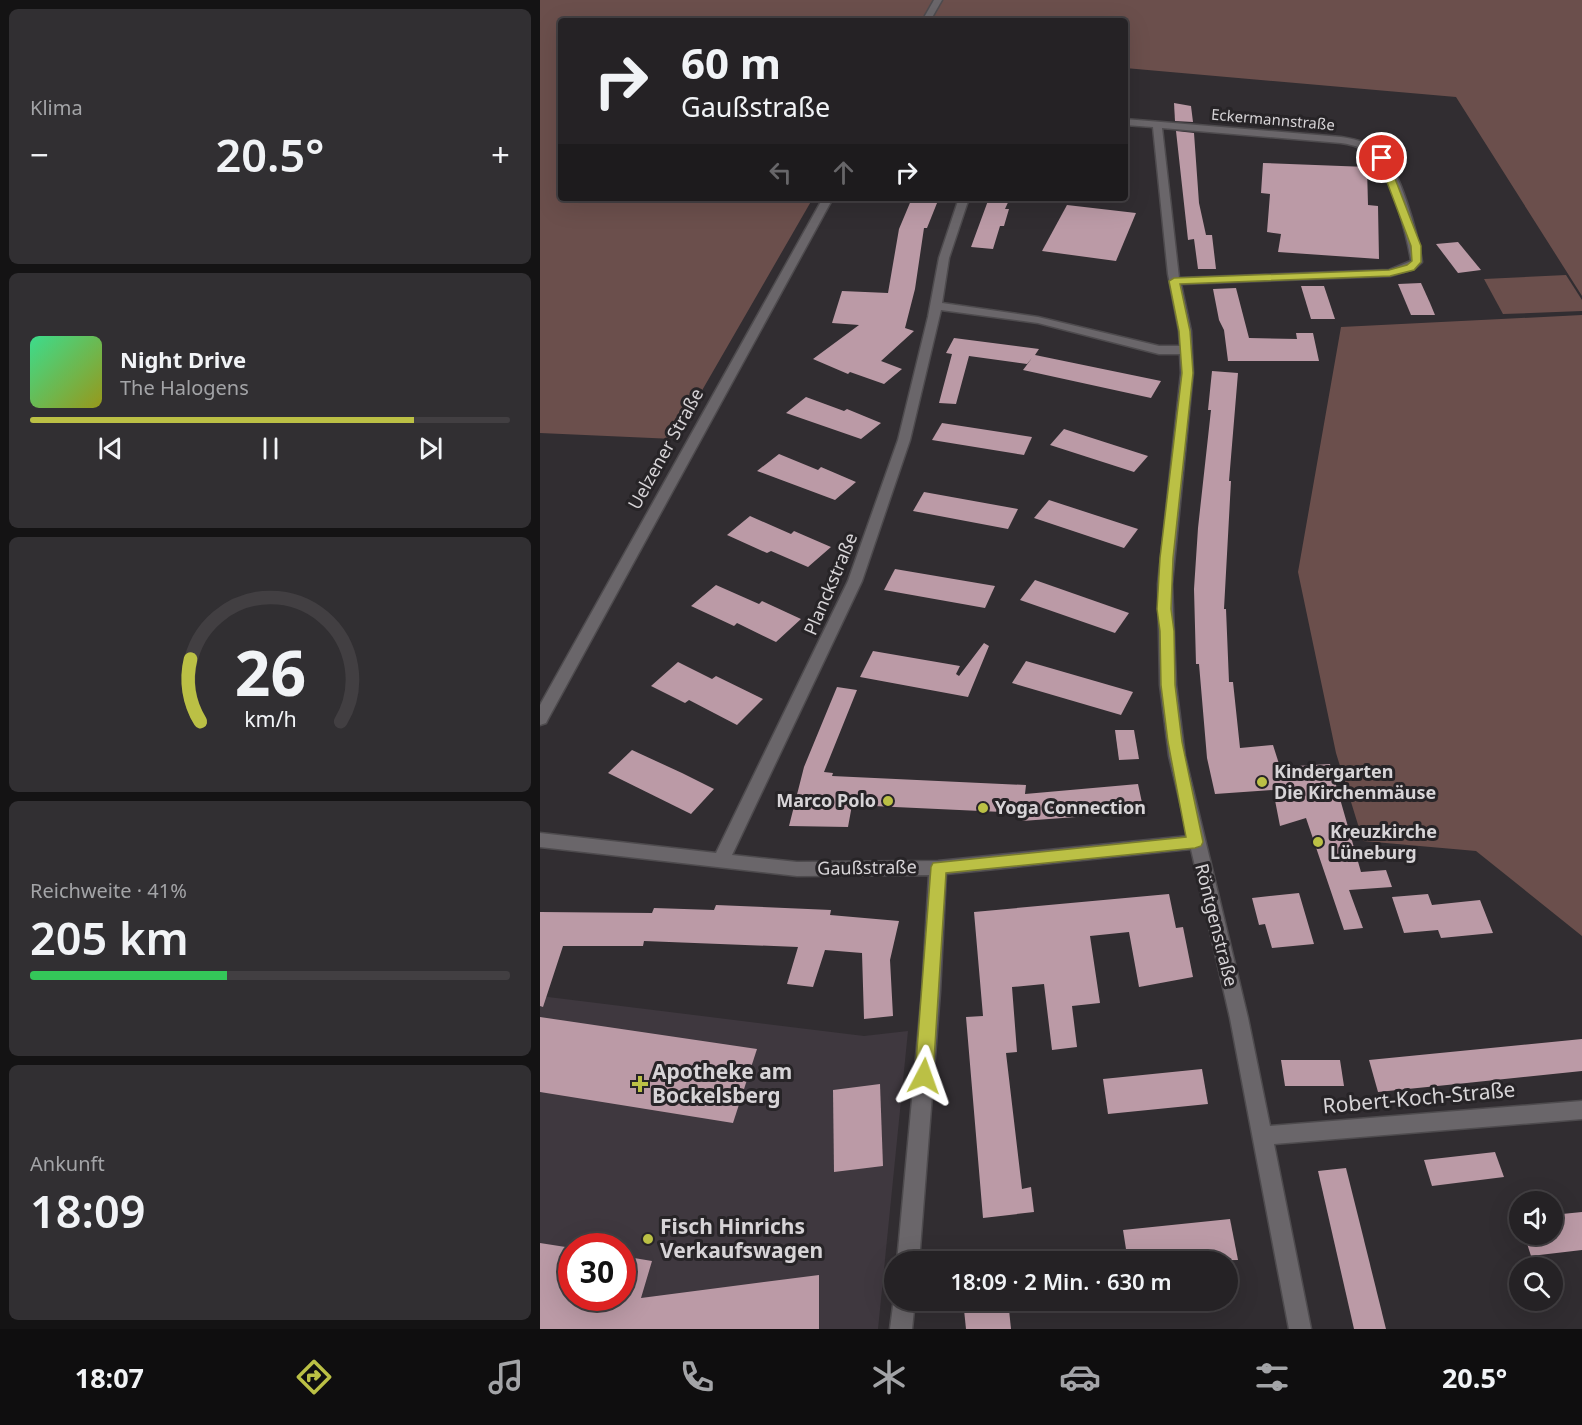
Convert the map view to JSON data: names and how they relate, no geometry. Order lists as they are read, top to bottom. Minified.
{"streets":{"street":["Eckermannstraße","Uelzener Straße","Planckstraße","Gaußstraße","Röntgenstraße","Robert-Koch-Straße"]},"crossings":[["Eckermannstraße","Röntgenstraße"],["Planckstraße","Gaußstraße"],["Gaußstraße","Röntgenstraße"],["Röntgenstraße","Robert-Koch-Straße"]],"places":{"other":["Kindergarten Die Kirchenmäuse","Marco Polo","Yoga Connection","Kreuzkirche Lüneburg","Fisch Hinrichs Verkaufswagen"],"health":["Apotheke am Bockelsberg"]},"page":{"tile":["Klima",["Reichweite · 41%","205 km"],["Ankunft","18:09"]],"turn":["60 m","Gaußstraße"],"heat":["−","20.5°","+"],"song":["Night Drive","The Halogens"],"limit":"30","trip":"18:09 · 2 Min. · 630 m","tabs":["18:07","20.5°"],"gauge":["26","km/h"]}}
